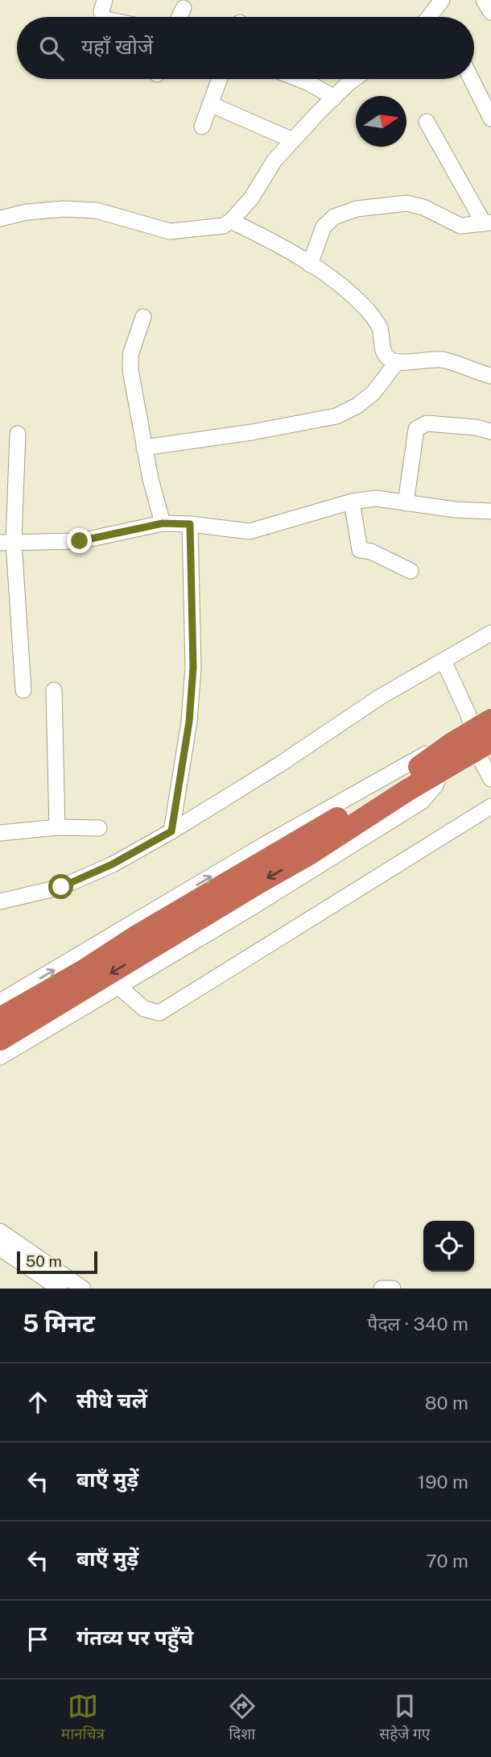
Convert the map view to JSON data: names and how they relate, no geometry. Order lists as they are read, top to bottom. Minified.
{"scale_bar":"50 m","north":"right","page":{"search":"यहाँ खोजें","scale":"50 m","heading":["5 मिनट","पैदल · 340 m"],"list":[["सीधे चलें","80 m"],["बाएँ मुड़ें","190 m"],["बाएँ मुड़ें","70 m"],"गंतव्य पर पहुँचे"],"nav":["मानचित्र","दिशा","सहेजे गए"]}}
